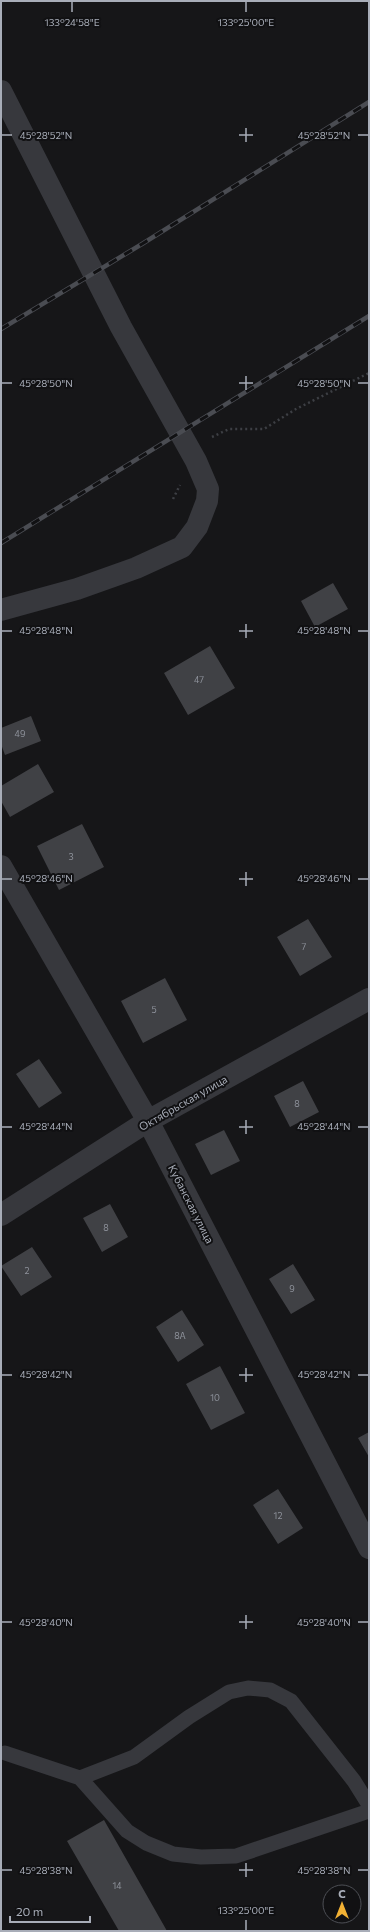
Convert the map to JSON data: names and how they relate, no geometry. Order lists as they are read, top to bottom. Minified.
{"streets":{"street":["Октябрьская улица","Кубанская улица"]},"crossings":[["Октябрьская улица","Кубанская улица"]],"house_numbers":["47","49","3","7","5","8","8","2","9","8А","10","12","14"],"scale_bar":"20 m","north":"top","coordinates":["133°24'58\"E","133°25'00\"E","45°28'52\"N","45°28'50\"N","45°28'48\"N","45°28'46\"N","45°28'44\"N","45°28'42\"N","45°28'40\"N","45°28'38\"N"]}
